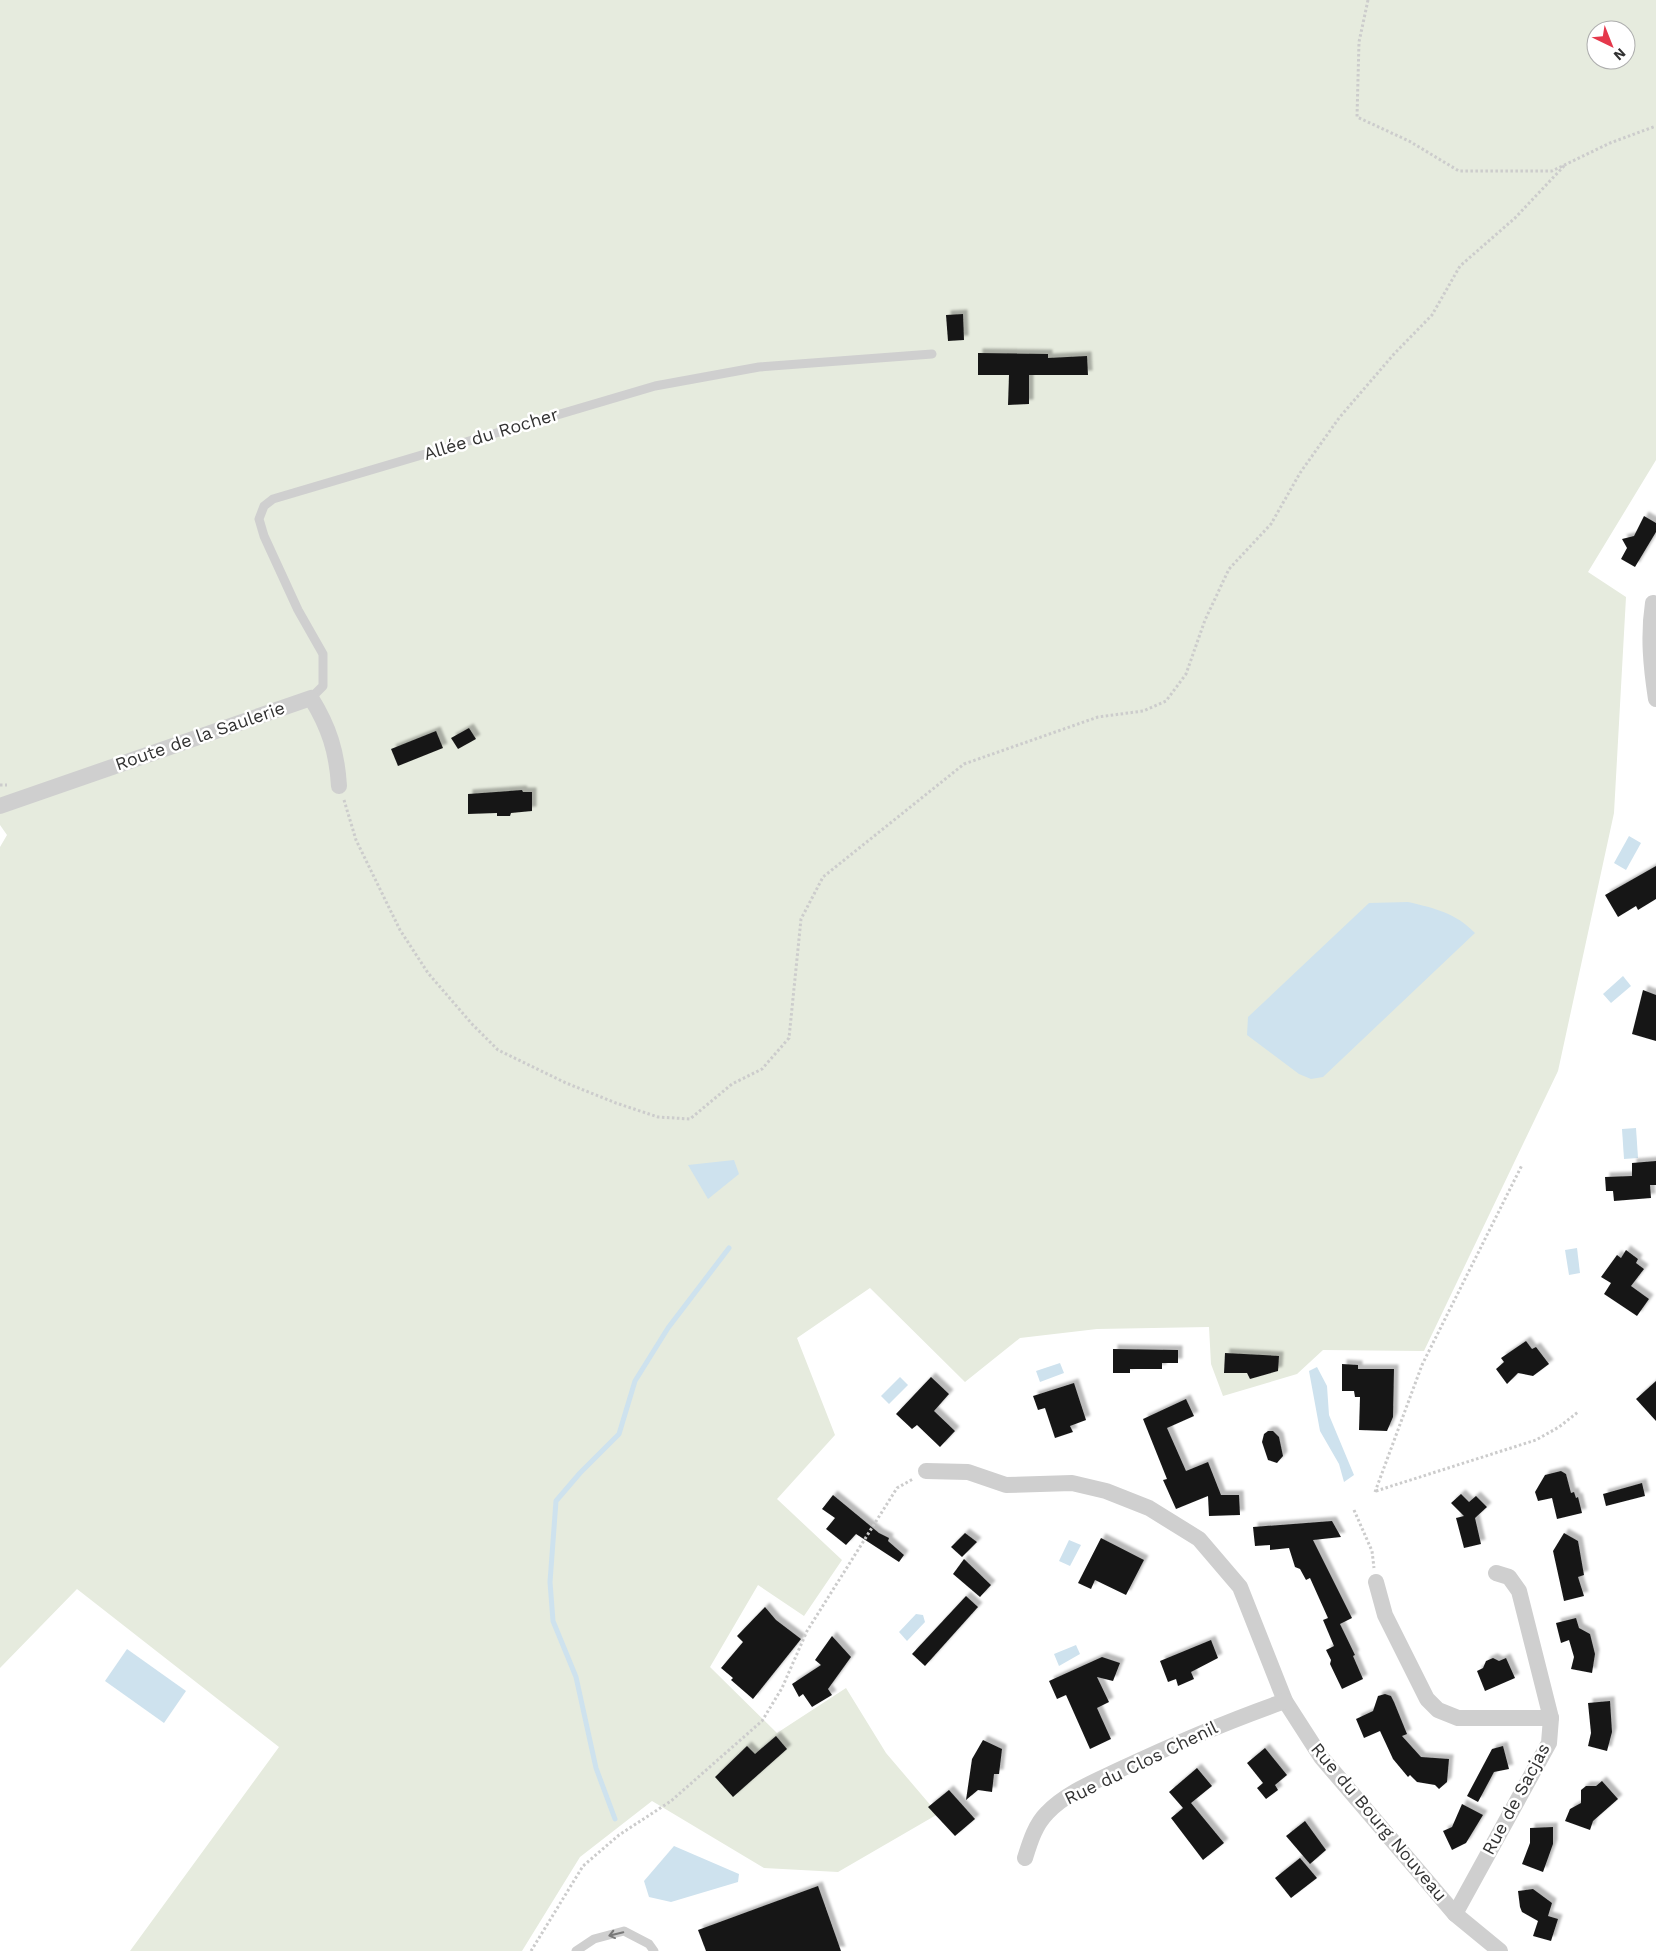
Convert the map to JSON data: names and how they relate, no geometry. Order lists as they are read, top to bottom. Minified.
{"streets":{"street":["Route de la Saulerie","Rue du Clos Chenil","Rue de Sacjas","Rue du Bourg Nouveau"],"lane":["Allée du Rocher"]},"crossings":[["Allée du Rocher","Route de la Saulerie"],["Rue du Clos Chenil","Rue du Bourg Nouveau"],["Rue de Sacjas","Rue du Bourg Nouveau"]],"north":"bottom right"}
